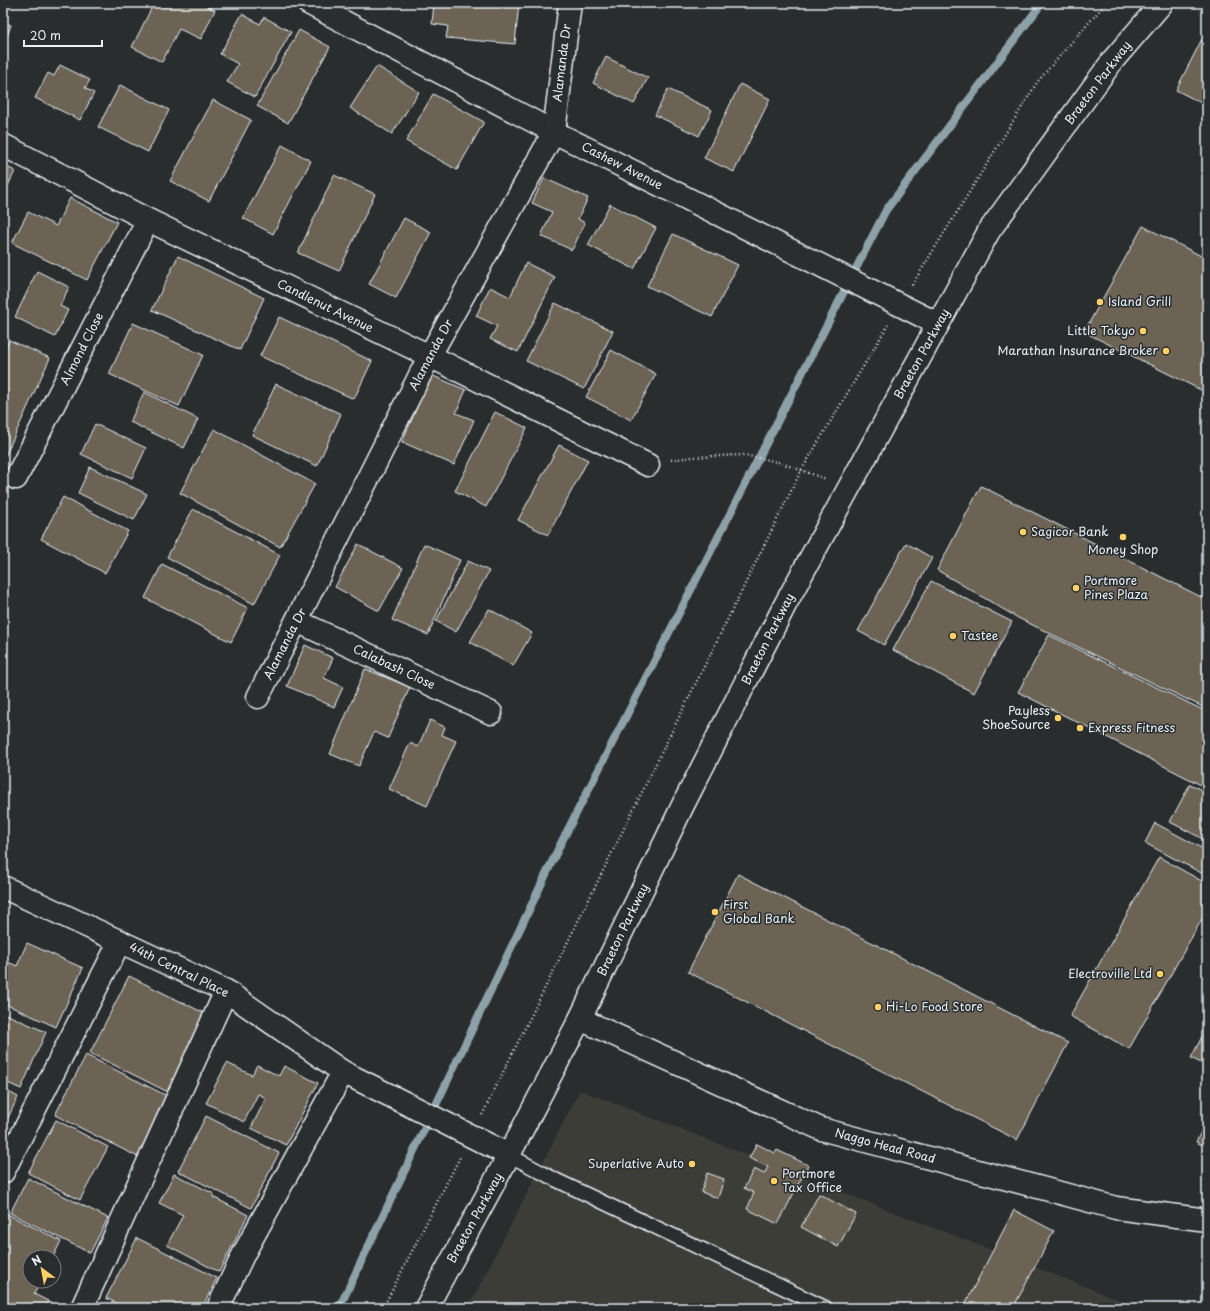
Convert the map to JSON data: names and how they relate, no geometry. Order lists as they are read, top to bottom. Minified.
{"streets":{"street":["Alamanda Dr","Braeton Parkway","Cashew Avenue","Candlenut Avenue","Almond Close","Calabash Close","44th Central Place","Naggo Head Road"]},"crossings":[["Alamanda Dr","Cashew Avenue"],["Alamanda Dr","Candlenut Avenue"],["Alamanda Dr","Calabash Close"],["Braeton Parkway","Cashew Avenue"],["Braeton Parkway","44th Central Place"],["Braeton Parkway","Naggo Head Road"],["Candlenut Avenue","Almond Close"]],"places":["Island Grill","Little Tokyo","Marathan Insurance Broker","Sagicor Bank","Money Shop","Portmore Pines Plaza","Tastee","Payless ShoeSource","Express Fitness","First Global Bank","Electroville Ltd","Hi-Lo Food Store","Superlative Auto","Portmore Tax Office"],"scale_bar":"20 m","north":"top left"}
